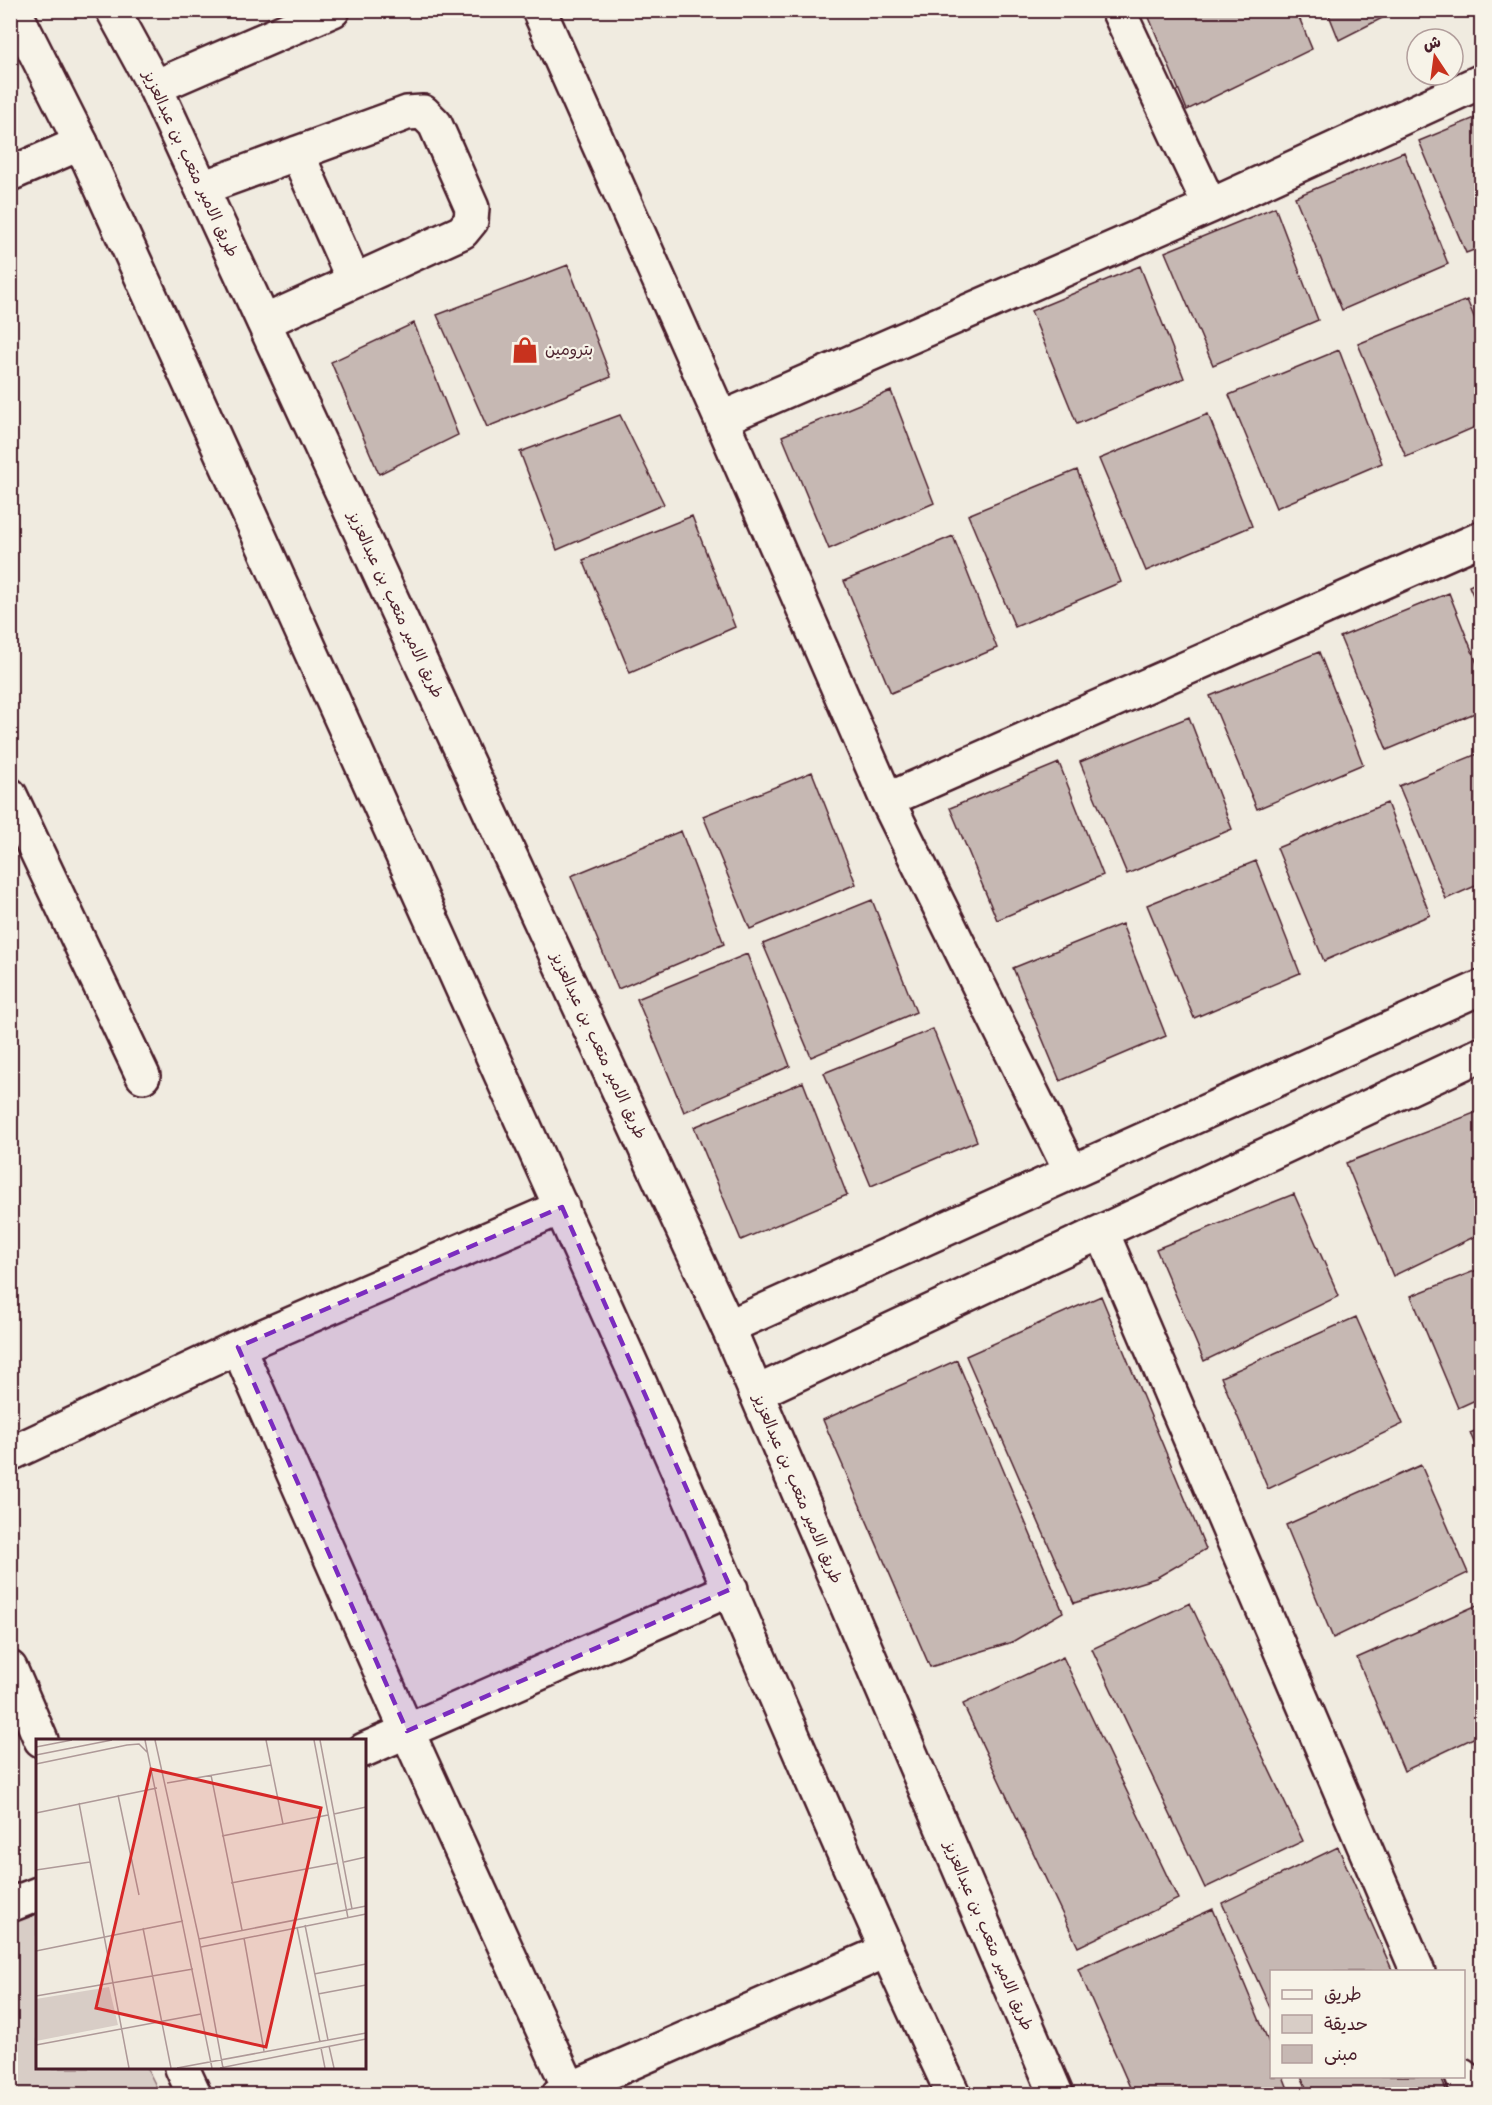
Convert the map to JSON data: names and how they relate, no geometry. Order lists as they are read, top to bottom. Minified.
{"streets":{"street":["طريق الامير متعب بن عبدالعزيز"]},"places":{"shop":["بترومين"]},"legend":["طريق","حديقة","مبنى"],"north":"top"}
